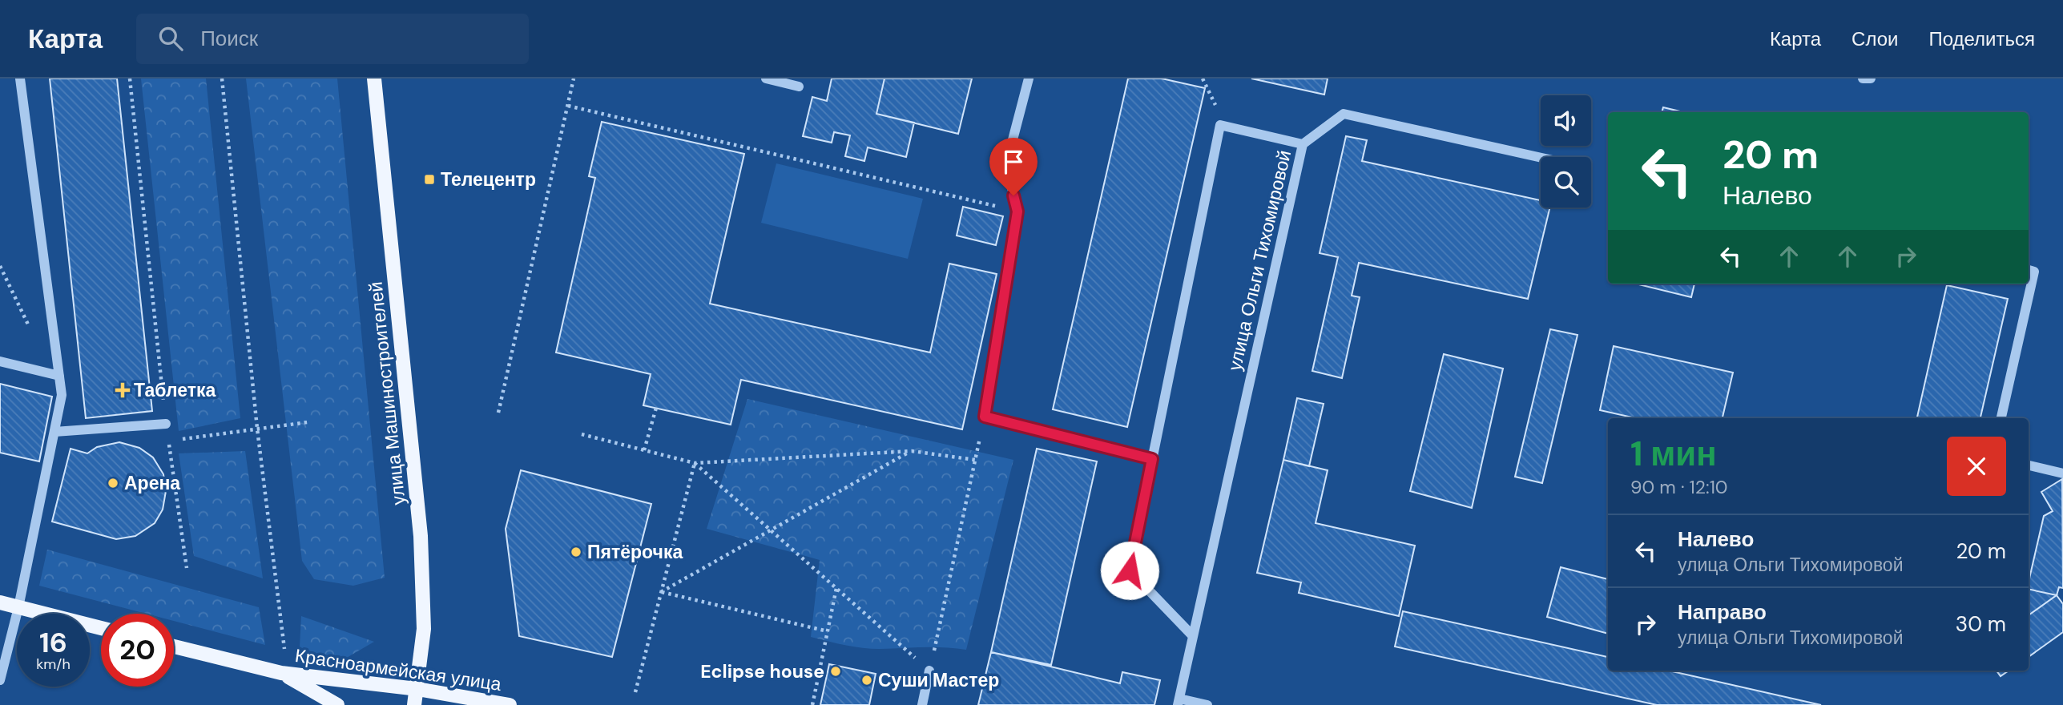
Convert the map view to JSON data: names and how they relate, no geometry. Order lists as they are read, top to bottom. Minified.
{"streets":{"main road":["улица Машиностроителей","Красноармейская улица"],"lane":["улица Ольги Тихомировой"]},"crossings":[["улица Машиностроителей","Красноармейская улица"]],"places":{"transit":["Телецентр"],"health":["Таблетка"],"other":["Арена","Пятёрочка","Eclipse house","Суши Мастер"]},"page":{"header":"Карта","search":"Поиск","nav":["Карта","Слои","Поделиться"],"turn":["20 m","Налево"],"heading":["1 мин","90 m · 12:10"],"list":[{"name":"Налево","note":"улица Ольги Тихомировой","value":"20 m"},{"name":"Направо","note":"улица Ольги Тихомировой","value":"30 m"}],"speed":"16 km/h","limit":"20"}}
